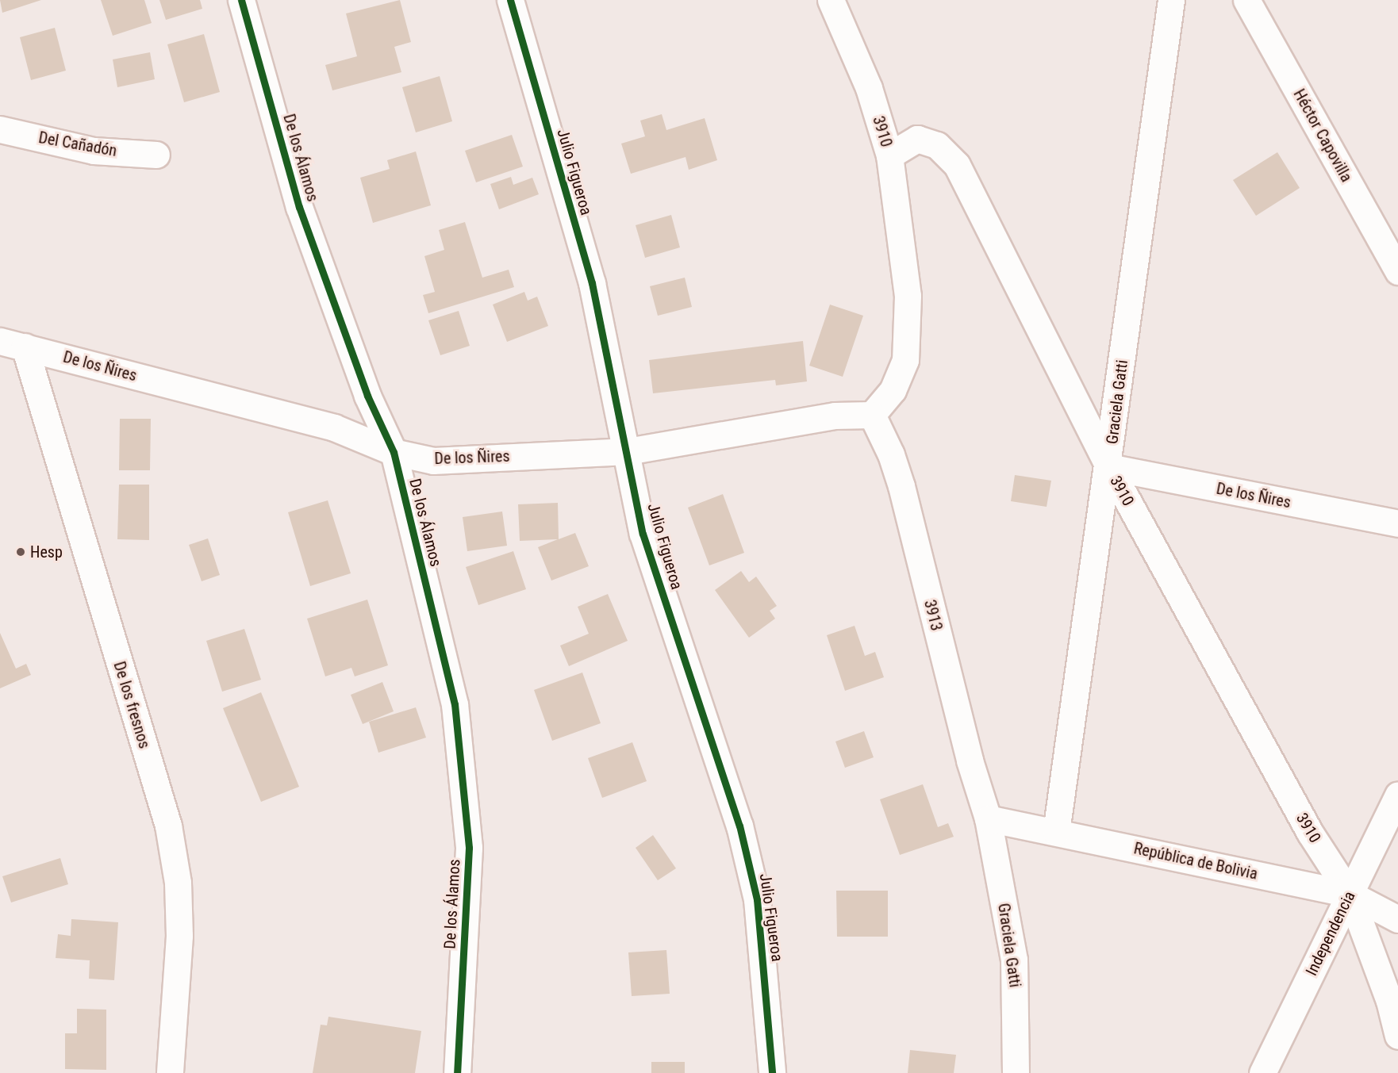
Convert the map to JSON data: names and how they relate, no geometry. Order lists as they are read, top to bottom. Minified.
{"streets":{"street":["3910","Héctor Capovilla","Del Cañadón","De los Álamos","Julio Figueroa","De los Ñires","Graciela Gatti","3913","De los fresnos","República de Bolivia","Independencia"]},"crossings":[["3910","De los Ñires"],["3910","Graciela Gatti"],["3910","República de Bolivia"],["3910","Independencia"],["De los Álamos","De los Ñires"],["Julio Figueroa","De los Ñires"],["De los Ñires","Graciela Gatti"],["De los Ñires","3913"],["De los Ñires","De los fresnos"],["Graciela Gatti","3913"],["Graciela Gatti","República de Bolivia"],["3913","República de Bolivia"],["República de Bolivia","Independencia"]],"places":["Hesp"]}
